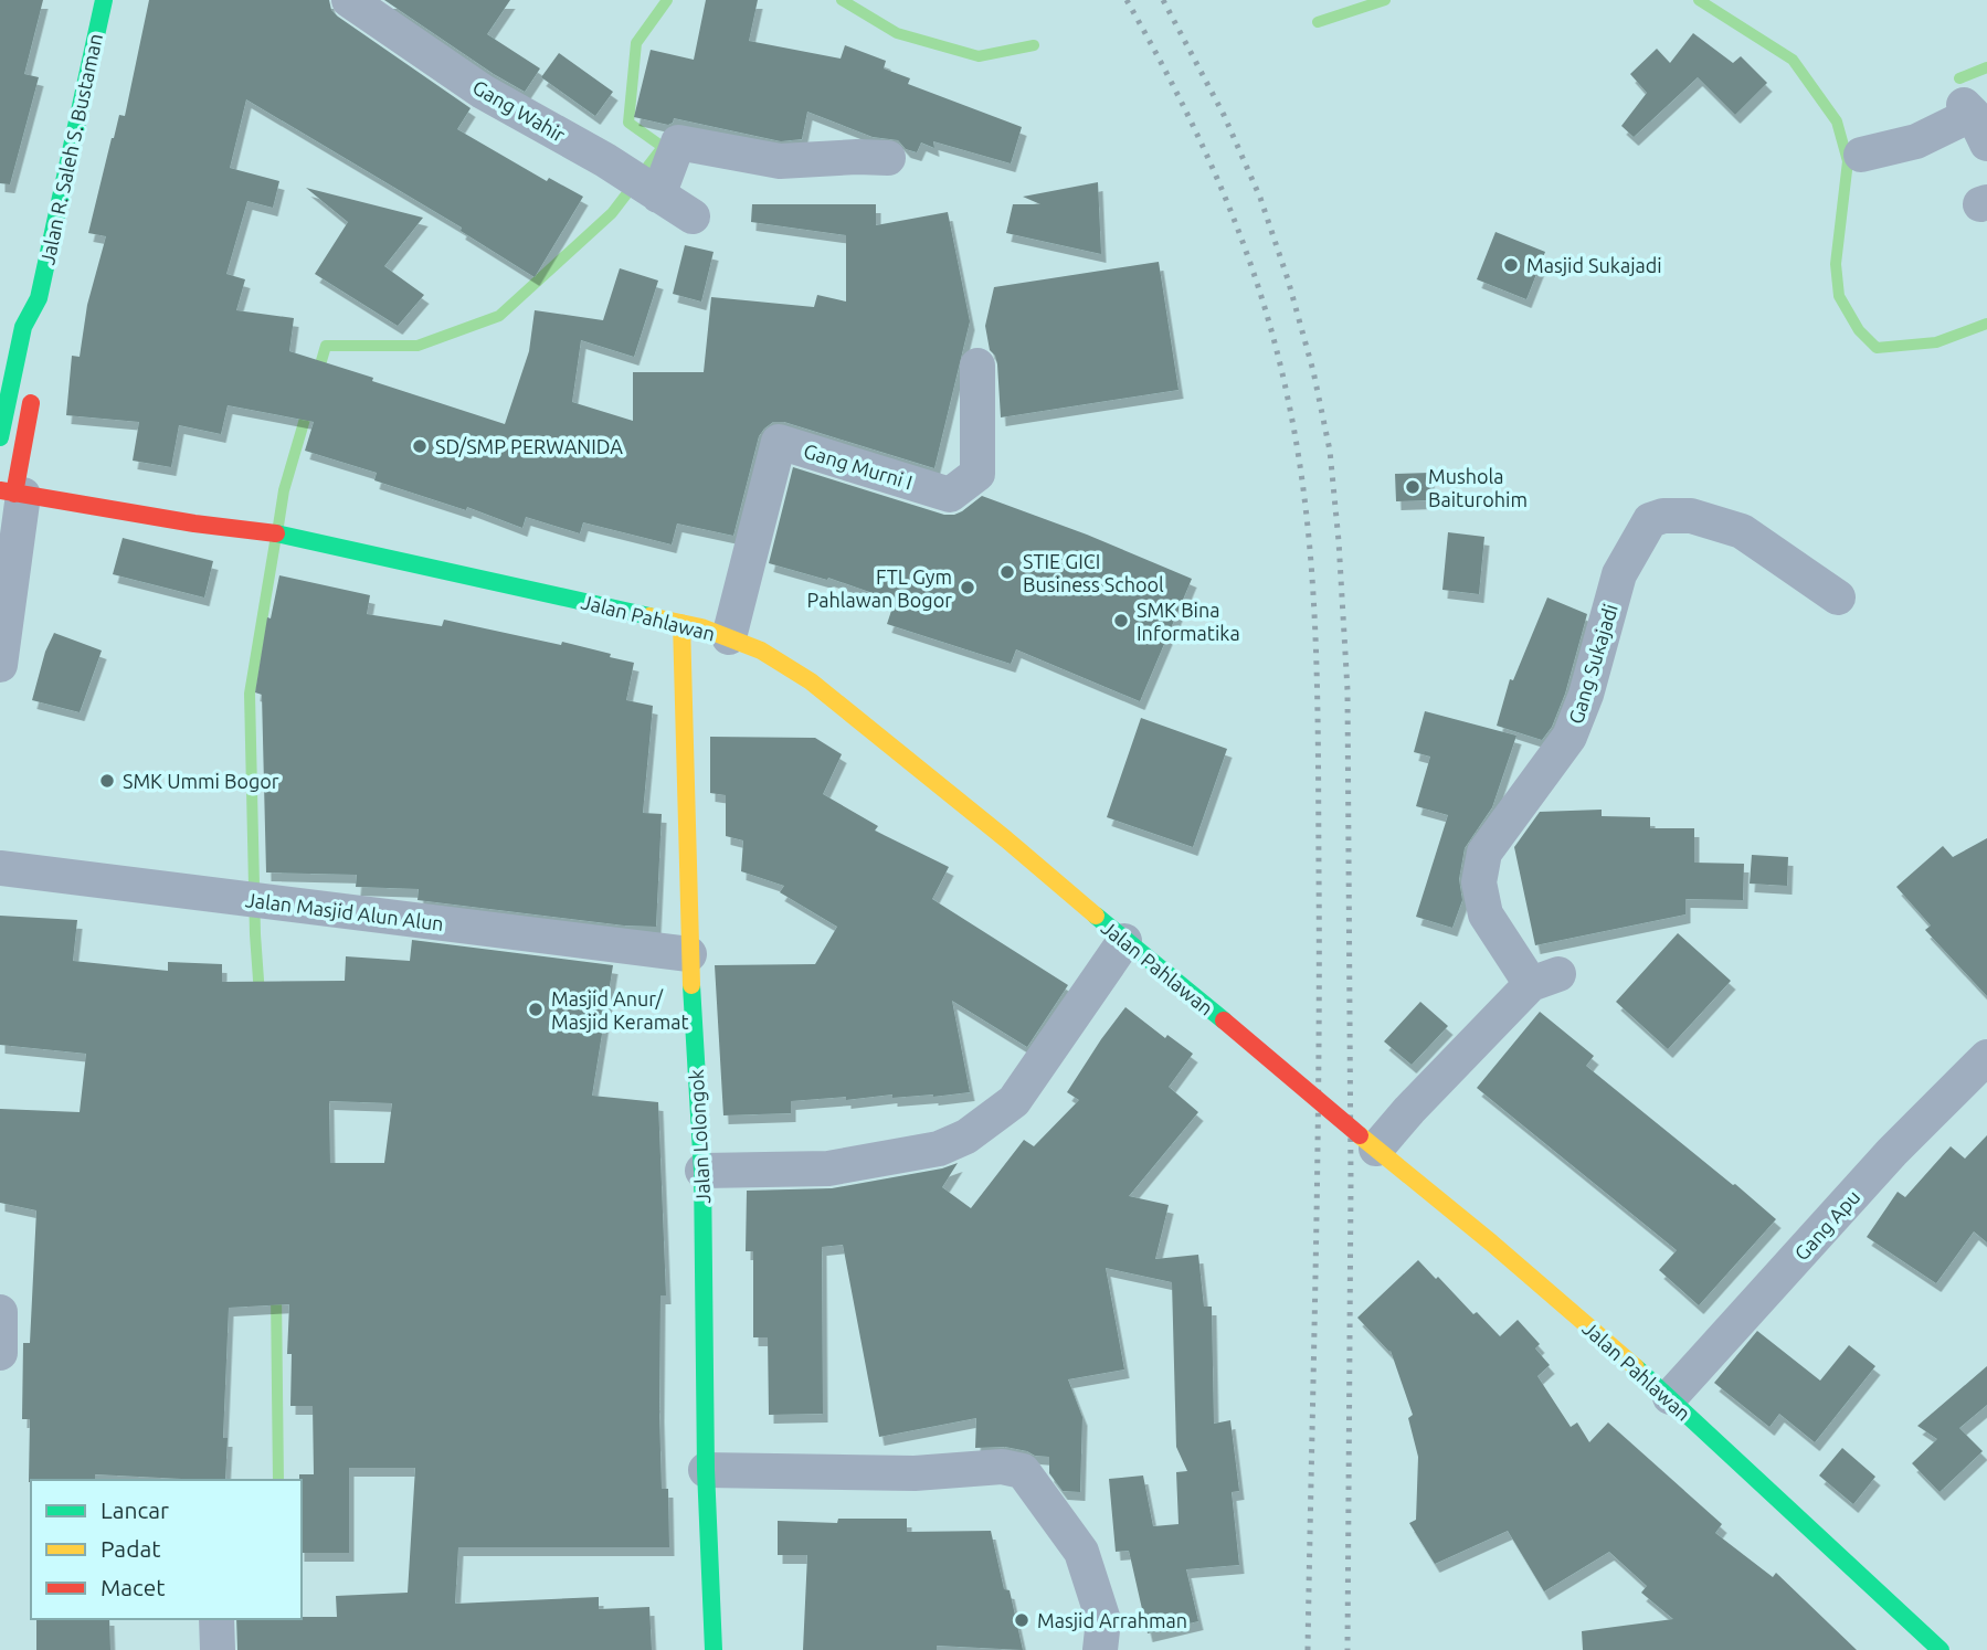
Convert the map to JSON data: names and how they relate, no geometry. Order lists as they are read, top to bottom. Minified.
{"streets":{"main road":["Jalan R. Saleh S. Bustaman","Jalan Pahlawan","Jalan Lolongok"],"street":["Gang Wahir","Gang Murni I","Gang Sukajadi","Jalan Masjid Alun Alun","Gang Apu"]},"crossings":[["Gang Murni I","Jalan Pahlawan"],["Jalan Pahlawan","Gang Sukajadi"],["Jalan Pahlawan","Jalan Lolongok"],["Jalan Pahlawan","Gang Apu"],["Jalan Masjid Alun Alun","Jalan Lolongok"]],"places":["Masjid Sukajadi","SD/SMP PERWANIDA","Mushola Baiturohim","STIE GICI Business School","FTL Gym Pahlawan Bogor","SMK Bina Informatika","SMK Ummi Bogor","Masjid Anur/ Masjid Keramat","Masjid Arrahman"],"legend":["Lancar","Padat","Macet"]}
